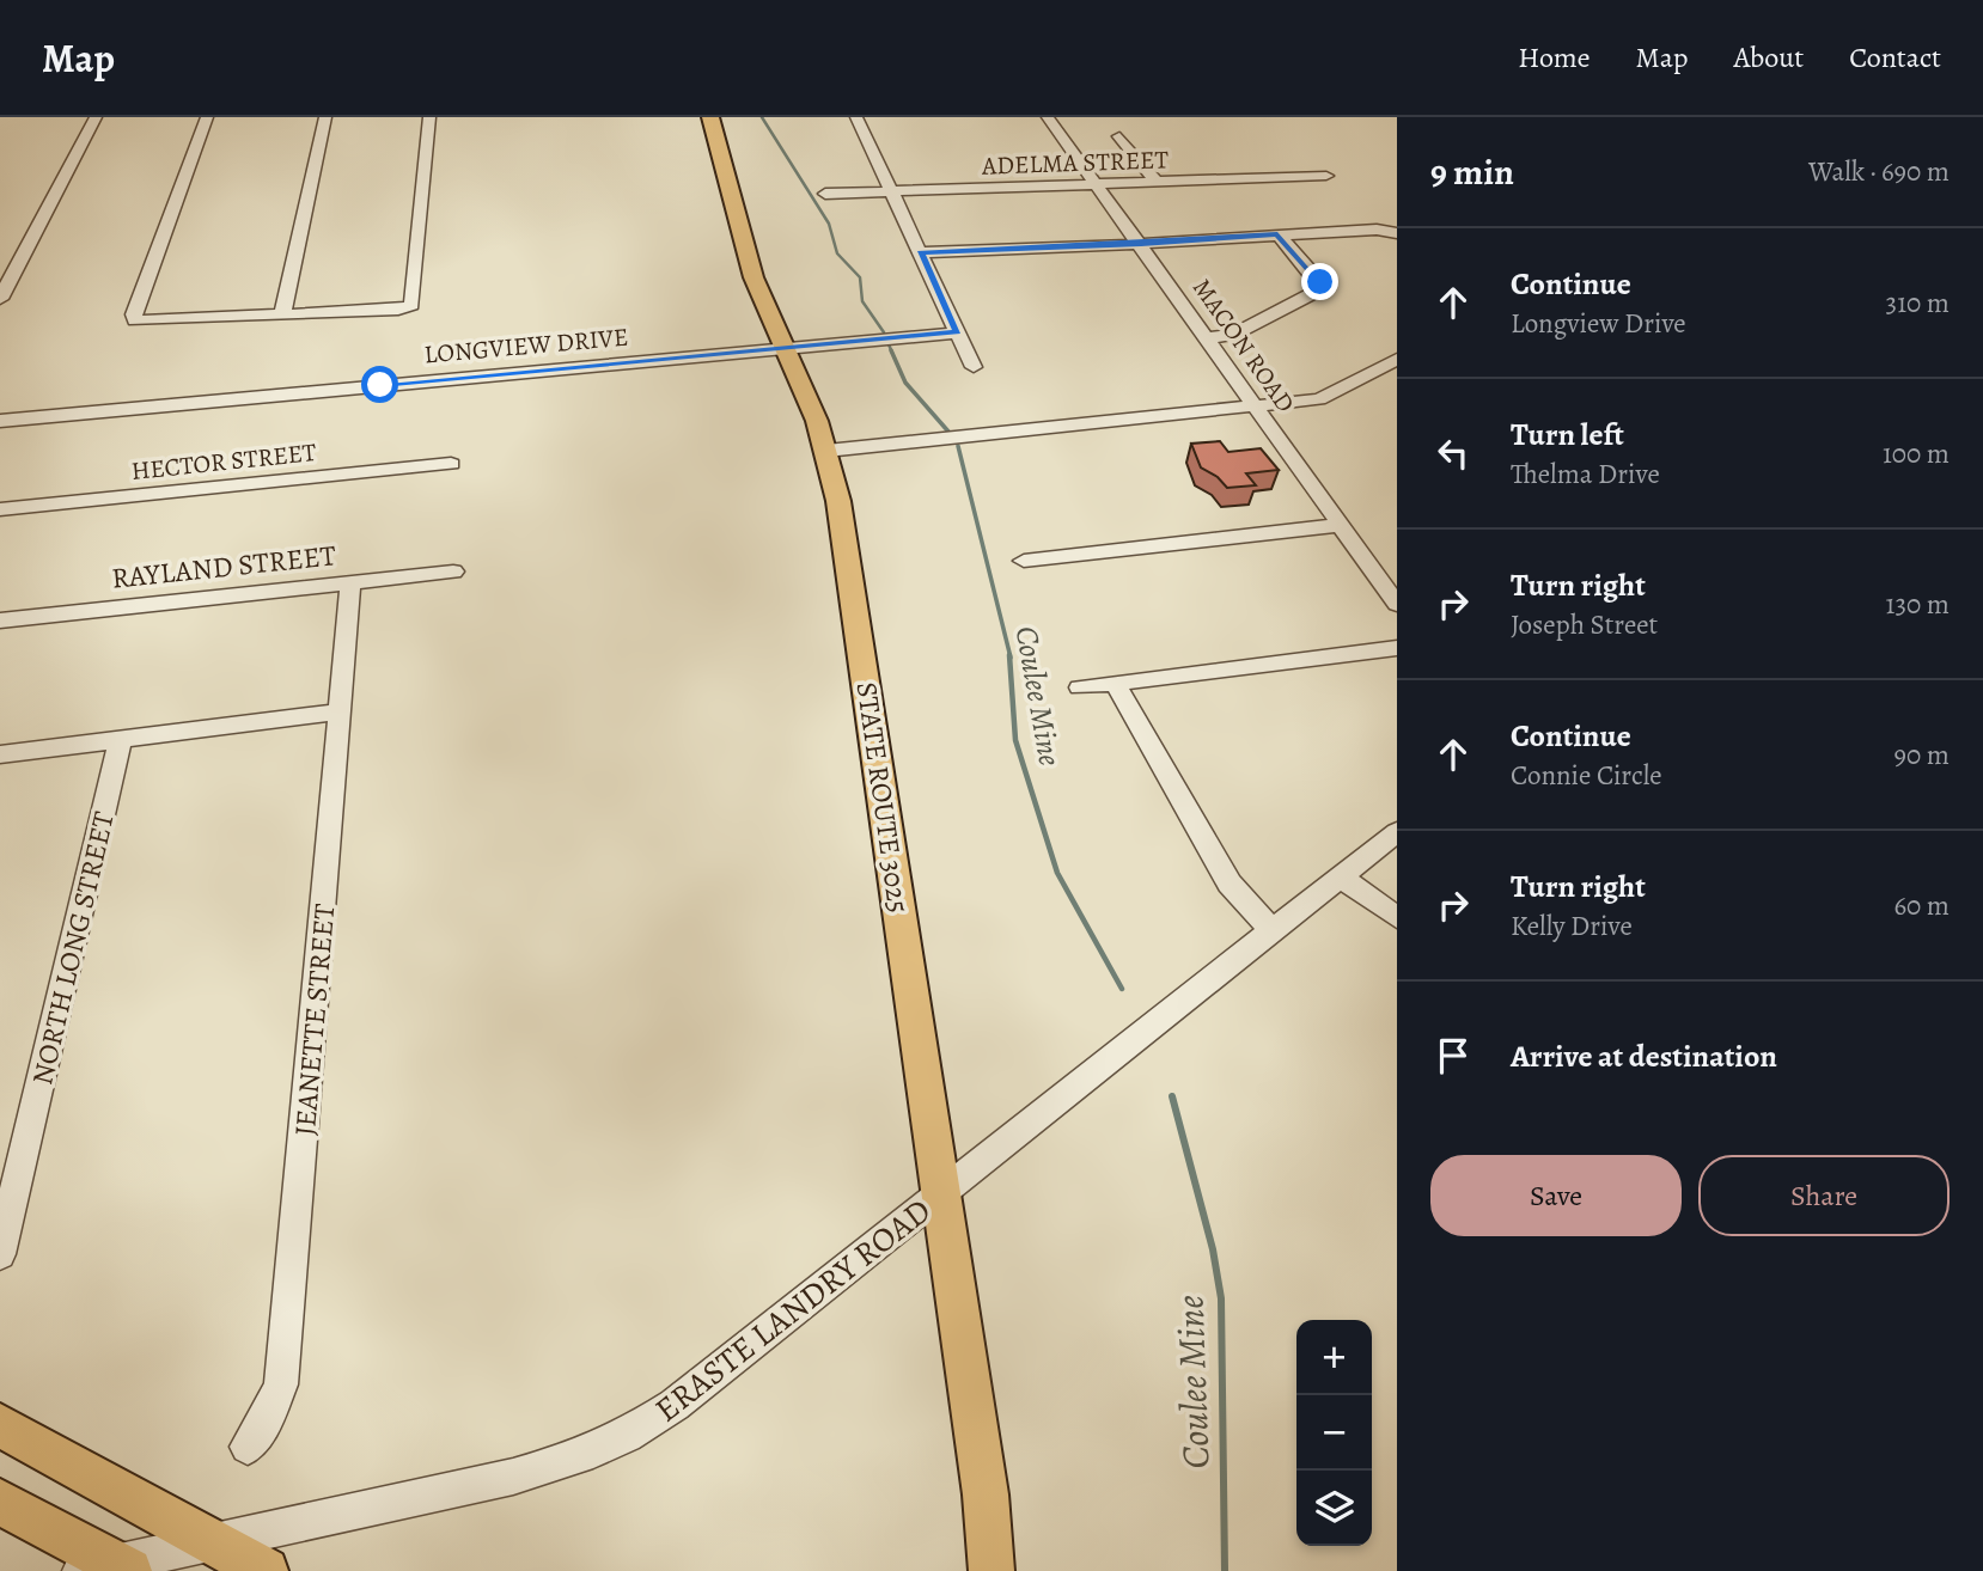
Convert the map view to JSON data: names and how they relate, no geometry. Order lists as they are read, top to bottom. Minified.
{"streets":{"main road":["STATE ROUTE 3025"],"street":["ADELMA STREET","LONGVIEW DRIVE","MACON ROAD","HECTOR STREET","RAYLAND STREET","NORTH LONG STREET","JEANETTE STREET","ERASTE LANDRY ROAD"]},"crossings":[["ADELMA STREET","MACON ROAD"],["LONGVIEW DRIVE","STATE ROUTE 3025"],["RAYLAND STREET","JEANETTE STREET"],["STATE ROUTE 3025","ERASTE LANDRY ROAD"]],"water":["Coulee Mine"],"page":{"header":"Map","nav":["Home","Map","About","Contact"],"heading":["9 min","Walk · 690 m"],"list":[["Continue","Longview Drive","310 m"],["Turn left","Thelma Drive","100 m"],["Turn right","Joseph Street","130 m"],["Continue","Connie Circle","90 m"],["Turn right","Kelly Drive","60 m"],"Arrive at destination"],"buttons":["Save","Share"],"map_buttons":["+","−"]}}
